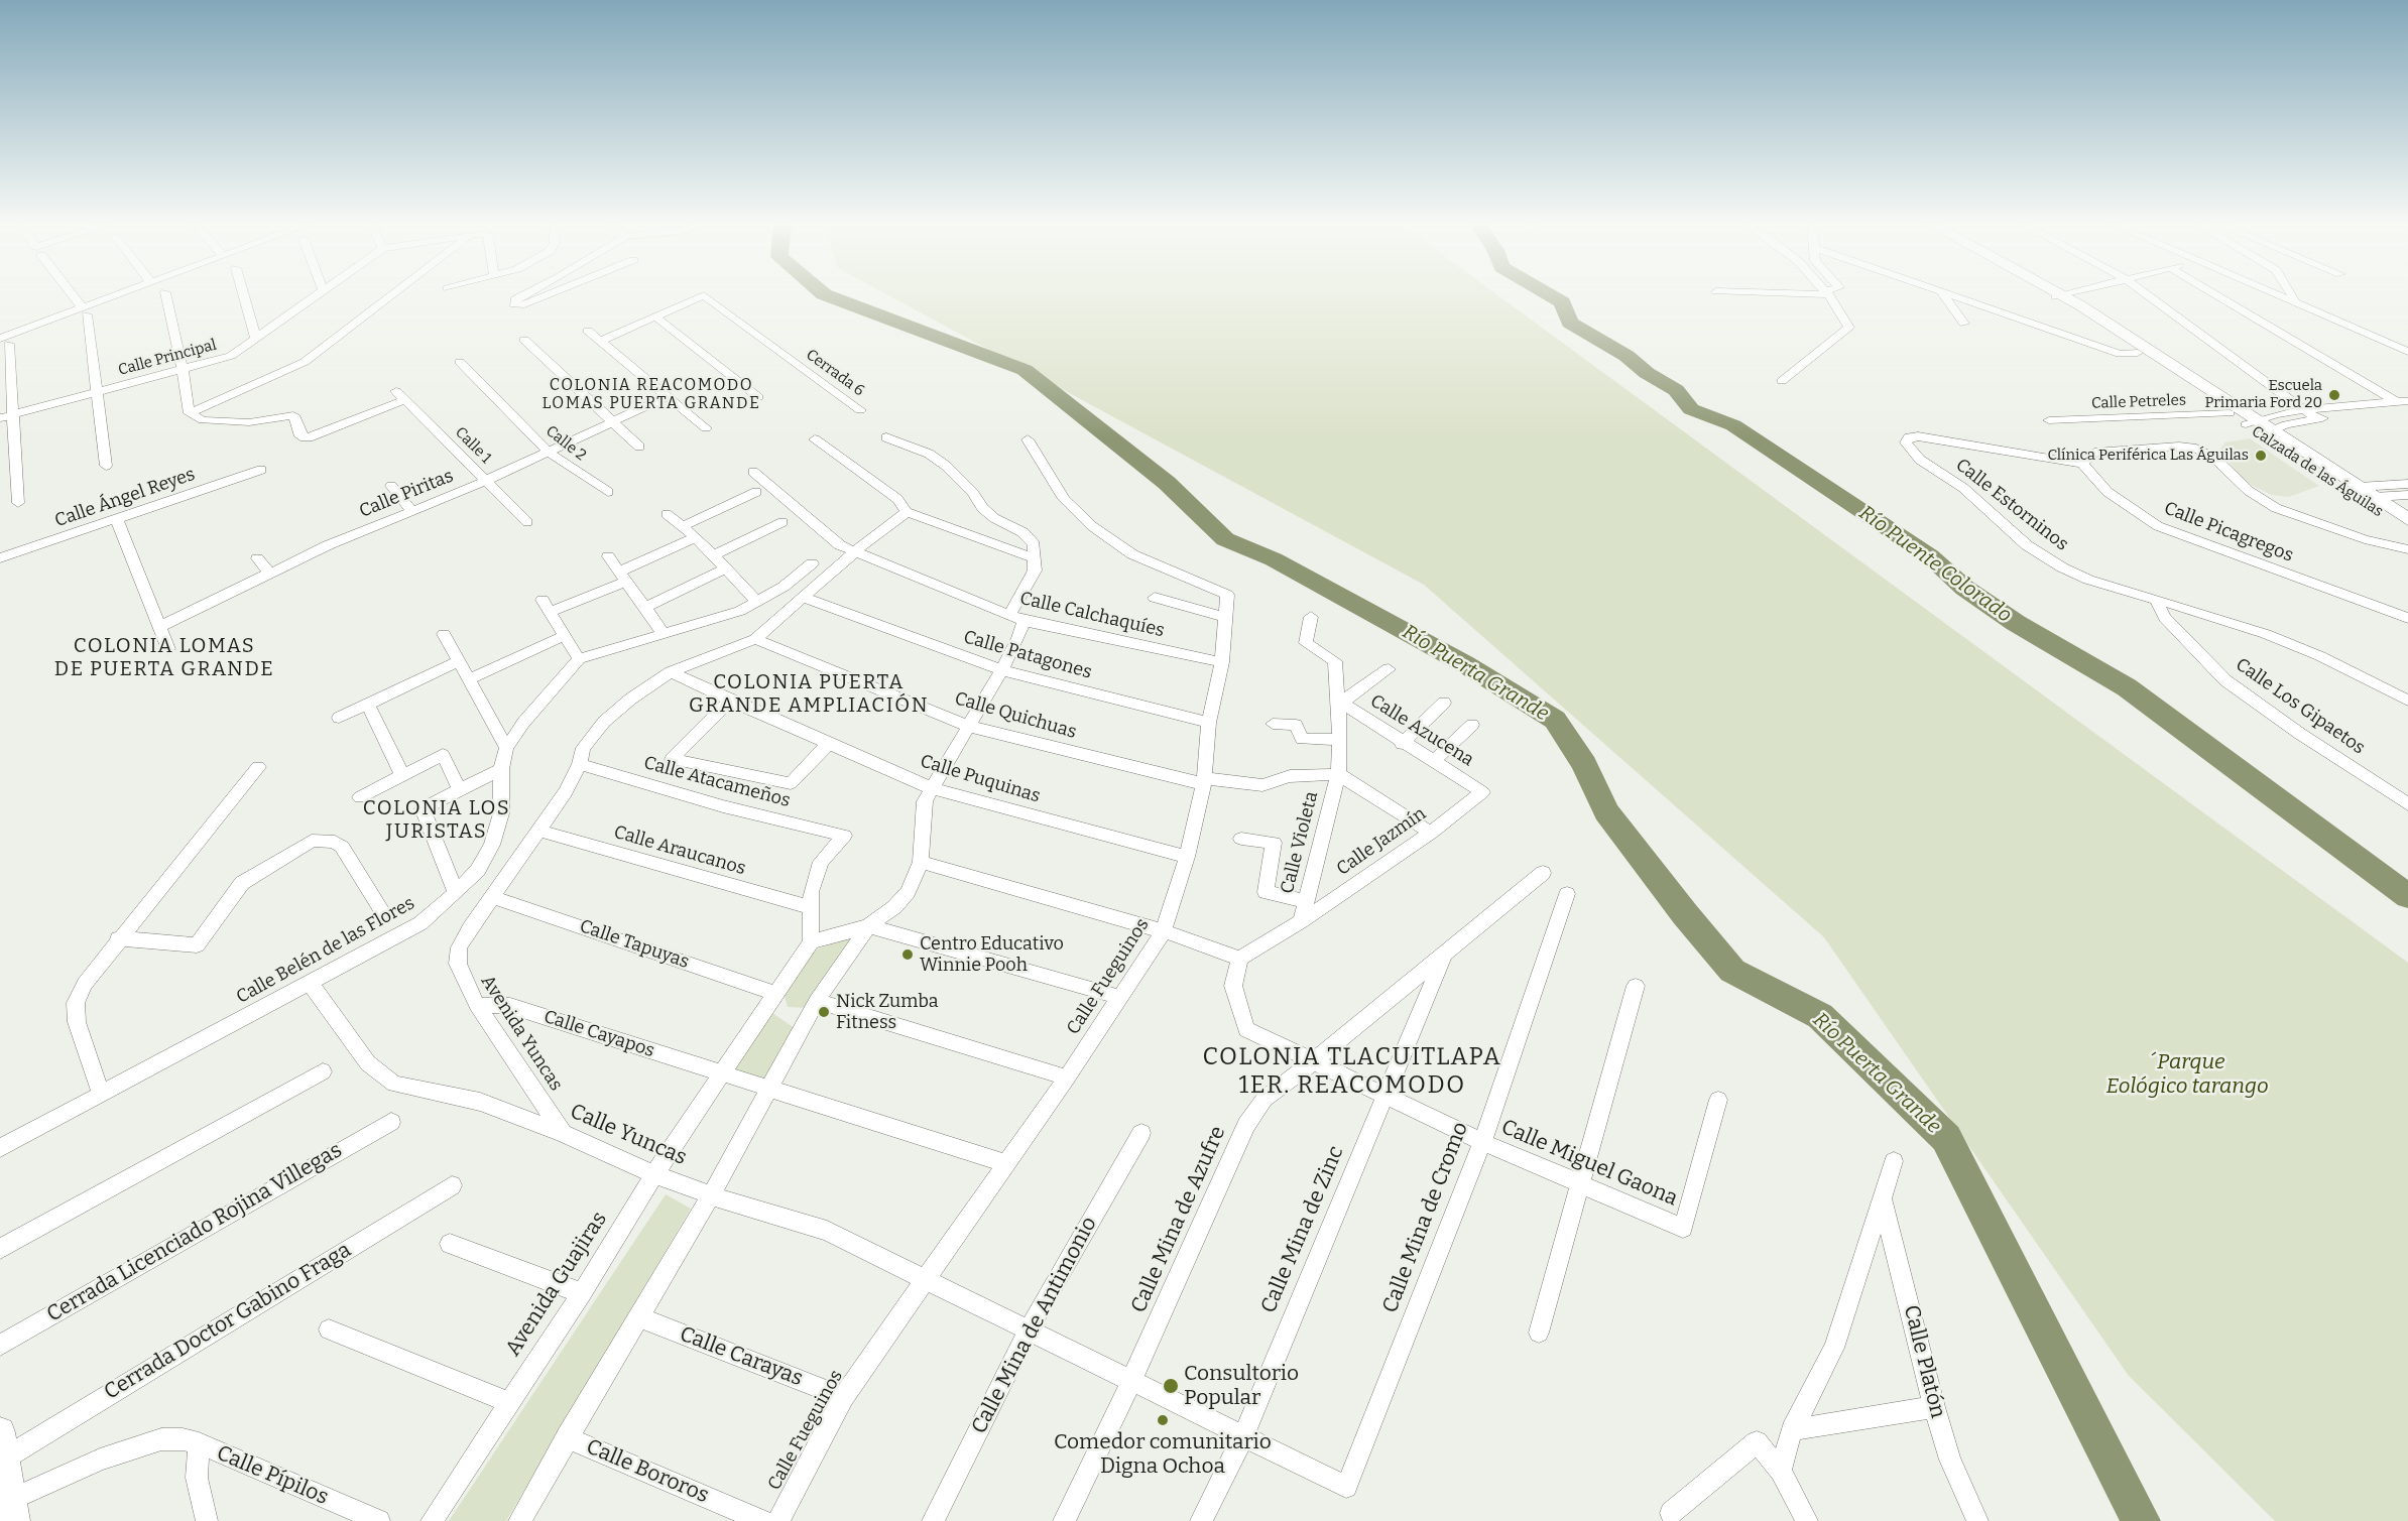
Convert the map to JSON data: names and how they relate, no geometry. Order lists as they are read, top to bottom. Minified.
{"streets":{"main road":["Calzada de las Águilas"],"street":["Calle Principal","Cerrada 6","Calle Petreles","Calle 2","Calle 1","Calle Piritas","Calle Ángel Reyes","Calle Estorninos","Calle Picagregos","Calle Calchaquíes","Calle Patagones","Calle Los Gipaetos","Calle Quichuas","Calle Azucena","Calle Puquinas","Calle Atacameños","Calle Jazmín","Calle Violeta","Calle Araucanos","Calle Tapuyas","Calle Belén de las Flores","Calle Fueguinos","Avenida Yuncas","Calle Cayapos","Calle Yuncas","Calle Miguel Gaona","Calle Mina de Cromo","Calle Mina de Azufre","Calle Mina de Zinc","Cerrada Licenciado Rojina Villegas","Avenida Guajiras","Cerrada Doctor Gabino Fraga","Calle Mina de Antimonio","Calle Carayas","Calle Platón","Calle Bororos","Calle Pípilos"]},"crossings":[["Calle Petreles","Calzada de las Águilas"],["Calle 2","Calle Piritas"],["Calle 1","Calle Piritas"],["Calle Estorninos","Calle Picagregos"],["Calle Estorninos","Calle Los Gipaetos"],["Calle Calchaquíes","Calle Fueguinos"],["Calle Calchaquíes","Avenida Yuncas"],["Calle Patagones","Calle Fueguinos"],["Calle Patagones","Avenida Yuncas"],["Calle Quichuas","Calle Violeta"],["Calle Quichuas","Calle Fueguinos"],["Calle Quichuas","Avenida Yuncas"],["Calle Azucena","Calle Jazmín"],["Calle Azucena","Calle Violeta"],["Calle Puquinas","Calle Fueguinos"],["Calle Puquinas","Avenida Yuncas"],["Calle Atacameños","Calle Araucanos"],["Calle Atacameños","Avenida Yuncas"],["Calle Jazmín","Calle Violeta"],["Calle Jazmín","Calle Miguel Gaona"],["Calle Araucanos","Avenida Yuncas"],["Calle Tapuyas","Avenida Yuncas"],["Calle Tapuyas","Avenida Guajiras"],["Calle Belén de las Flores","Calle Yuncas"],["Calle Fueguinos","Calle Yuncas"],["Calle Fueguinos","Calle Carayas"],["Avenida Yuncas","Calle Cayapos"],["Avenida Yuncas","Calle Yuncas"],["Calle Cayapos","Avenida Guajiras"],["Calle Yuncas","Calle Mina de Cromo"],["Calle Yuncas","Calle Mina de Azufre"],["Calle Yuncas","Calle Mina de Zinc"],["Calle Yuncas","Avenida Guajiras"],["Calle Yuncas","Calle Mina de Antimonio"],["Calle Miguel Gaona","Calle Mina de Cromo"],["Calle Miguel Gaona","Calle Mina de Azufre"],["Calle Miguel Gaona","Calle Mina de Zinc"],["Calle Mina de Azufre","Calle Mina de Zinc"]],"districts":["COLONIA REACOMODO LOMAS PUERTA GRANDE","COLONIA LOMAS DE PUERTA GRANDE","COLONIA PUERTA GRANDE AMPLIACIÓN","COLONIA LOS JURISTAS","COLONIA TLACUITLAPA 1ER. REACOMODO"],"water":["Río Puente Colorado","Río Puerta Grande"],"parks":["´Parque Eológico tarango"],"places":["Escuela Primaria Ford 20","Clínica Periférica Las Águilas","Centro Educativo Winnie Pooh","Nick Zumba Fitness","Consultorio Popular","Comedor comunitario Digna Ochoa"]}
